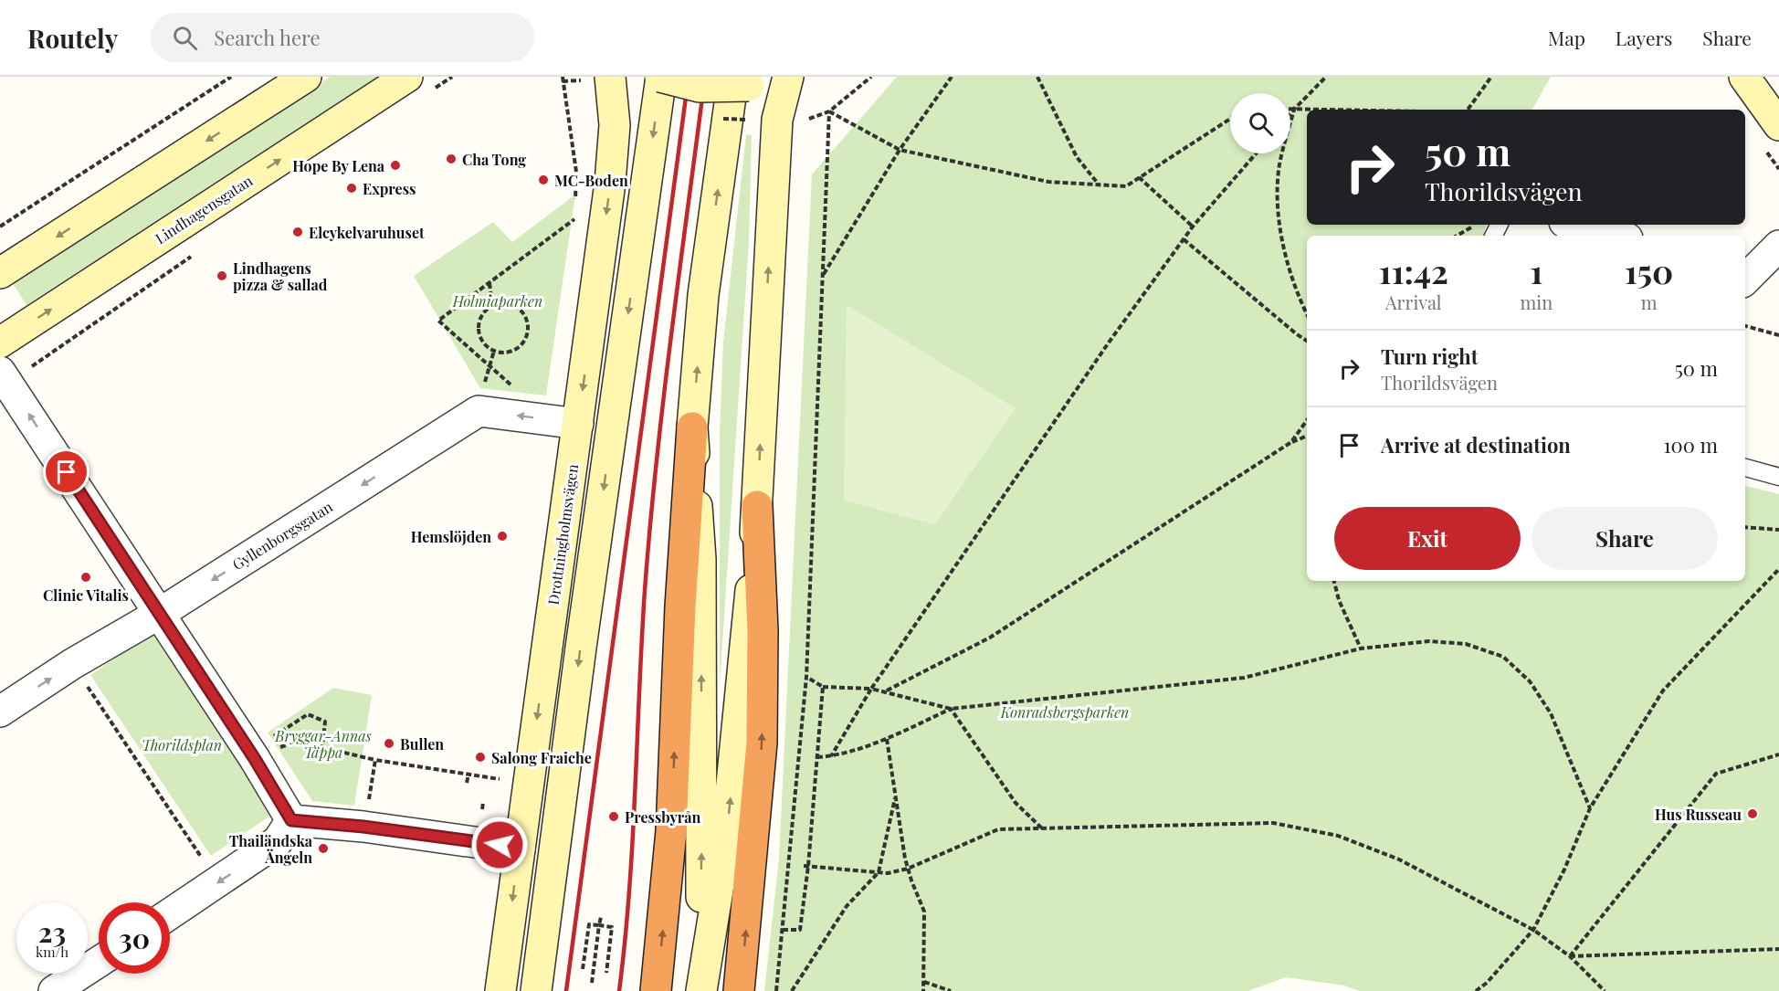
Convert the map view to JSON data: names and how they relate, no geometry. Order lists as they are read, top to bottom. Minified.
{"streets":{"main road":["Lindhagensgatan","Drottningholmsvägen"],"street":["Gyllenborgsgatan"]},"crossings":[["Drottningholmsvägen","Gyllenborgsgatan"]],"parks":["Holmiaparken","Konradsbergsparken","Bryggar-Annas Täppa","Thorildsplan"],"places":["Cha Tong","Hope By Lena","MC-Boden","Express","Elcykelvaruhuset","Lindhagens pizza & sallad","Hemslöjden","Clinic Vitalis","Bullen","Salong Fraiche","Hus Russeau","Pressbyrån","Thailändska Ängeln"],"page":{"header":"Routely","search":"Search here","nav":["Map","Layers","Share"],"turn":["50 m","Thorildsvägen"],"eta":["11:42","Arrival","1","min","150","m"],"list":[{"name":"Turn right","note":"Thorildsvägen","value":"50 m"},{"name":"Arrive at destination","value":"100 m"}],"buttons":["Exit","Share"],"speed":"23 km/h","limit":"30"}}
